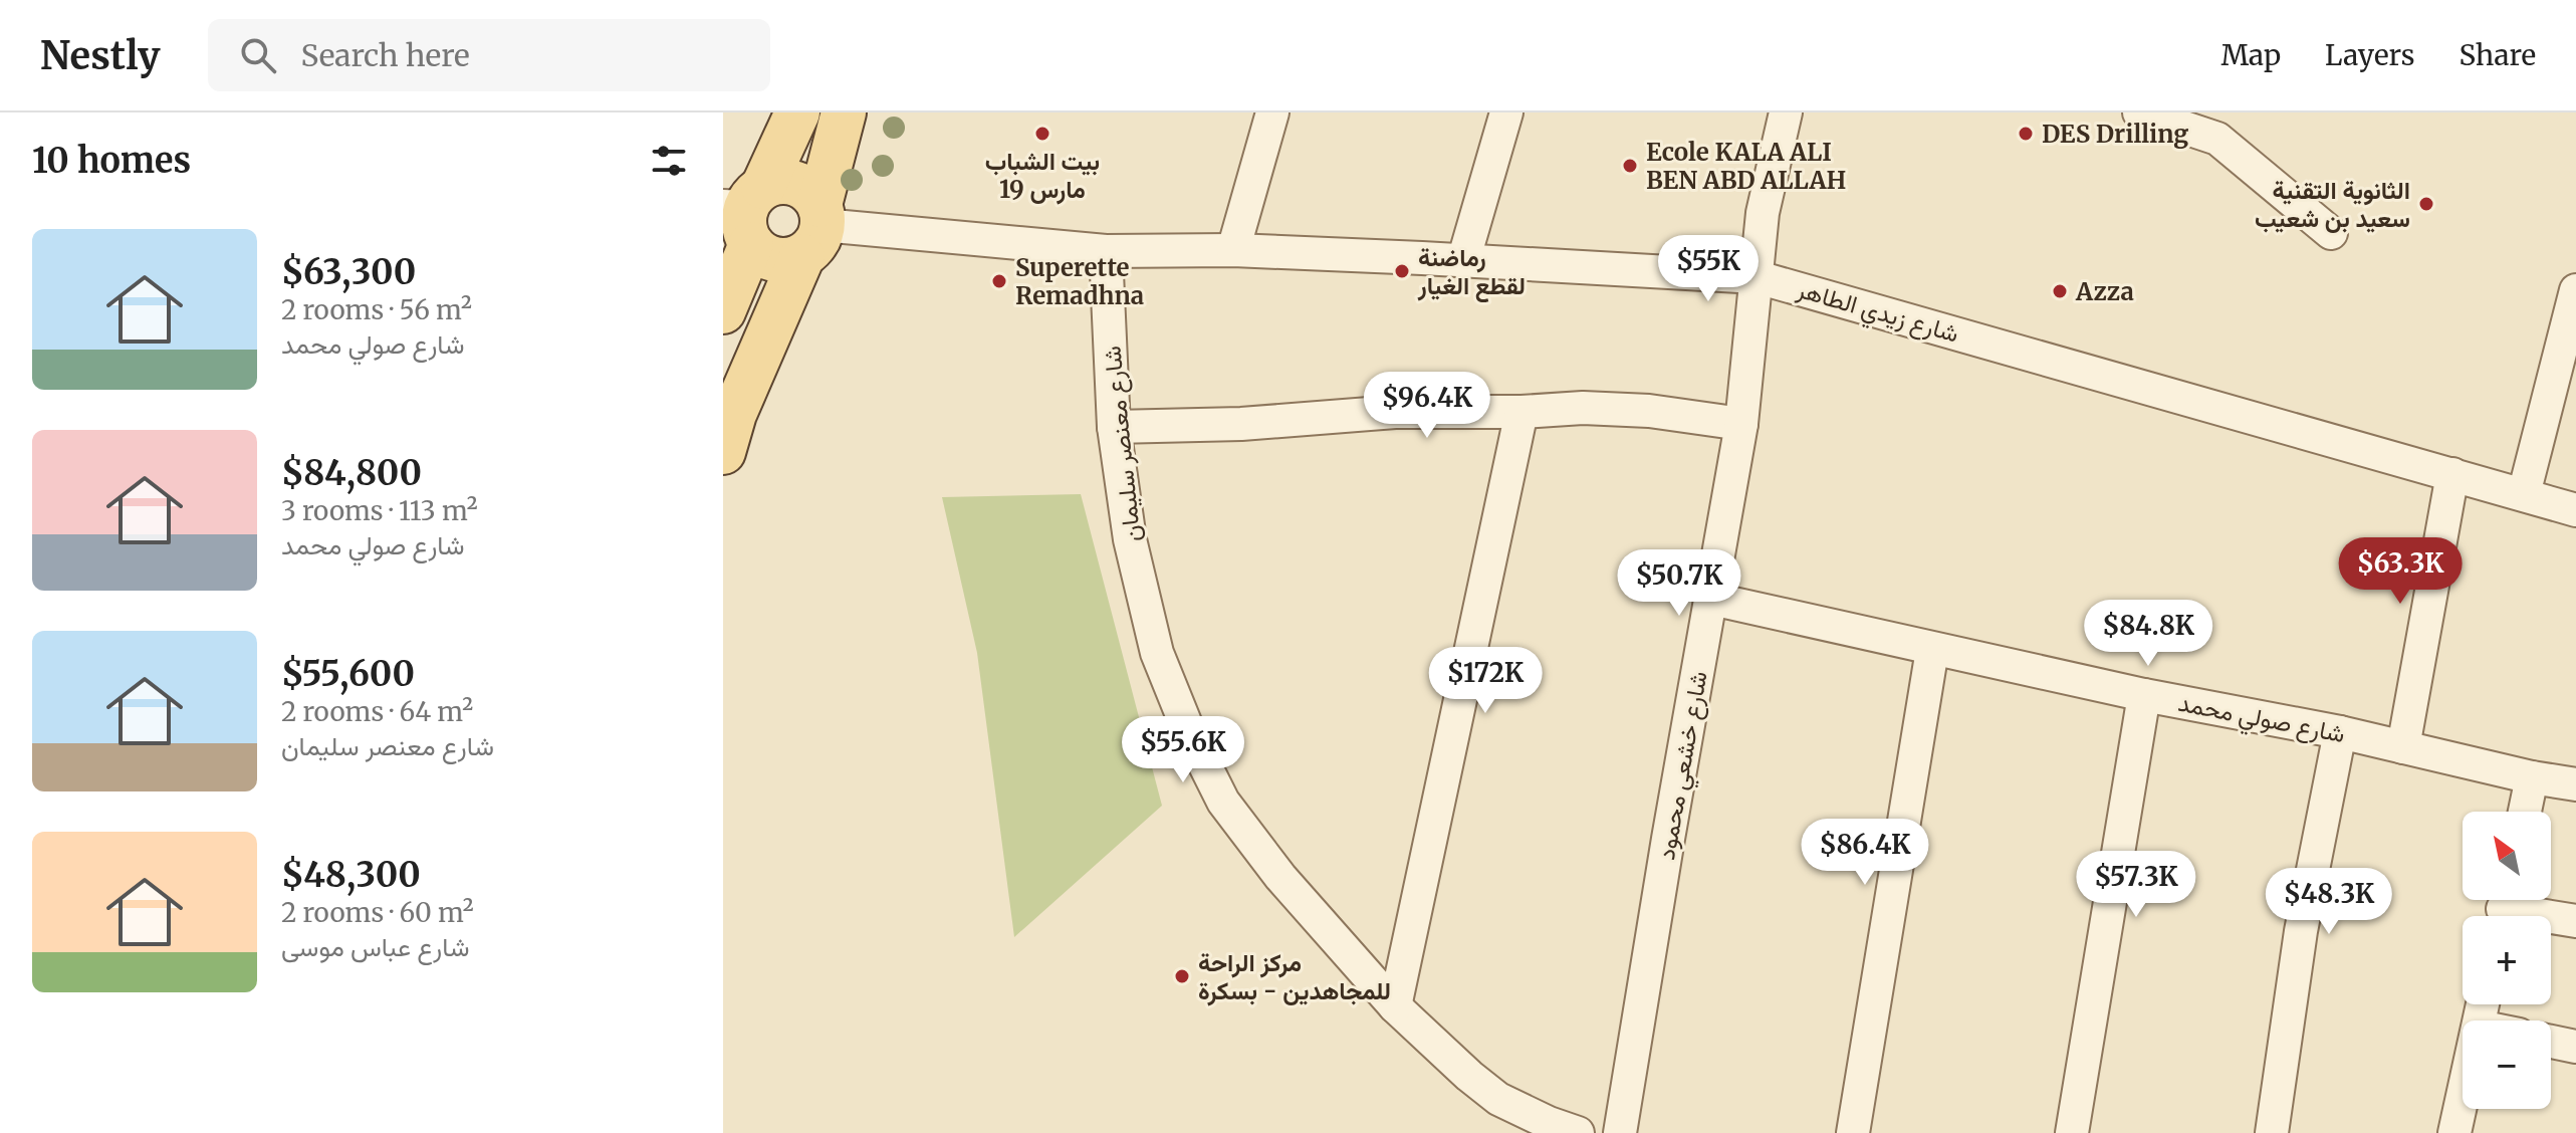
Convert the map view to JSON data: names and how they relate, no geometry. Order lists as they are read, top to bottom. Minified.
{"streets":{"street":["شارع زيدي الطاهر","شارع معنصر سليمان","شارع صولي محمد","شارع خشعي محمود"]},"crossings":[["شارع زيدي الطاهر","شارع معنصر سليمان"],["شارع زيدي الطاهر","شارع خشعي محمود"],["شارع صولي محمد","شارع خشعي محمود"]],"places":["بيت الشباب 19 مارس","DES Drilling","Ecole KALA ALI BEN ABD ALLAH","الثانوية التقنية سعيد بن شعيب","رماضنة لقطع الغيار","Superette Remadhna","Azza","مركز الراحة للمجاهدين - بسكرة"],"north":"top left","page":{"header":"Nestly","search":"Search here","nav":["Map","Layers","Share"],"heading":"10 homes","list":[{"name":"$63,300","note":"2 rooms · 56 m² · شارع صولي محمد"},{"name":"$84,800","note":"3 rooms · 113 m² · شارع صولي محمد"},{"name":"$55,600","note":"2 rooms · 64 m² · شارع معنصر سليمان"},{"name":"$48,300","note":"2 rooms · 60 m² · شارع عباس موسى"}],"price":["$55K","$96.4K","$63.3K","$50.7K","$84.8K","$172K","$55.6K","$86.4K","$57.3K","$48.3K"],"map_buttons":["+","−"]}}
